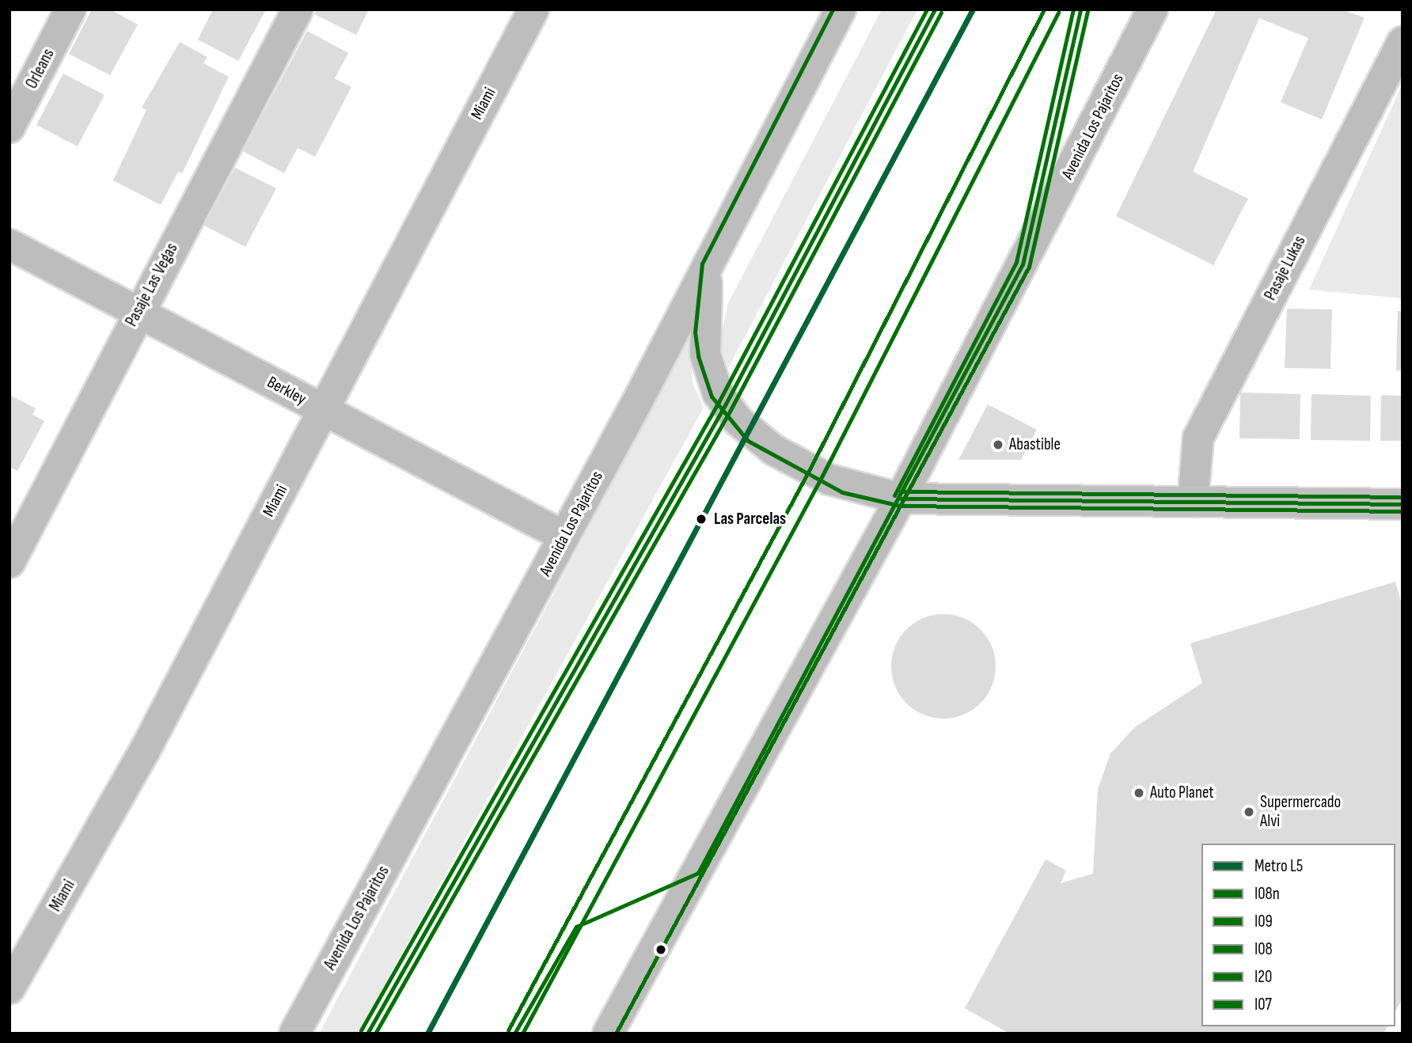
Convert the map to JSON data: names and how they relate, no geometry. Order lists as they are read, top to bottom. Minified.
{"streets":{"street":["Orleans","Miami","Avenida Los Pajaritos","Pasaje Lukas","Pasaje Las Vegas","Berkley"]},"crossings":[["Miami","Berkley"],["Avenida Los Pajaritos","Berkley"],["Pasaje Las Vegas","Berkley"]],"places":["Abastible","Las Parcelas","Auto Planet","Supermercado Alvi"],"lines":["metro line L5","transit line I08n","transit line I08","transit line I20","transit line I07","transit line I09"],"legend":["Metro L5","I08n","I09","I08","I20","I07"]}
